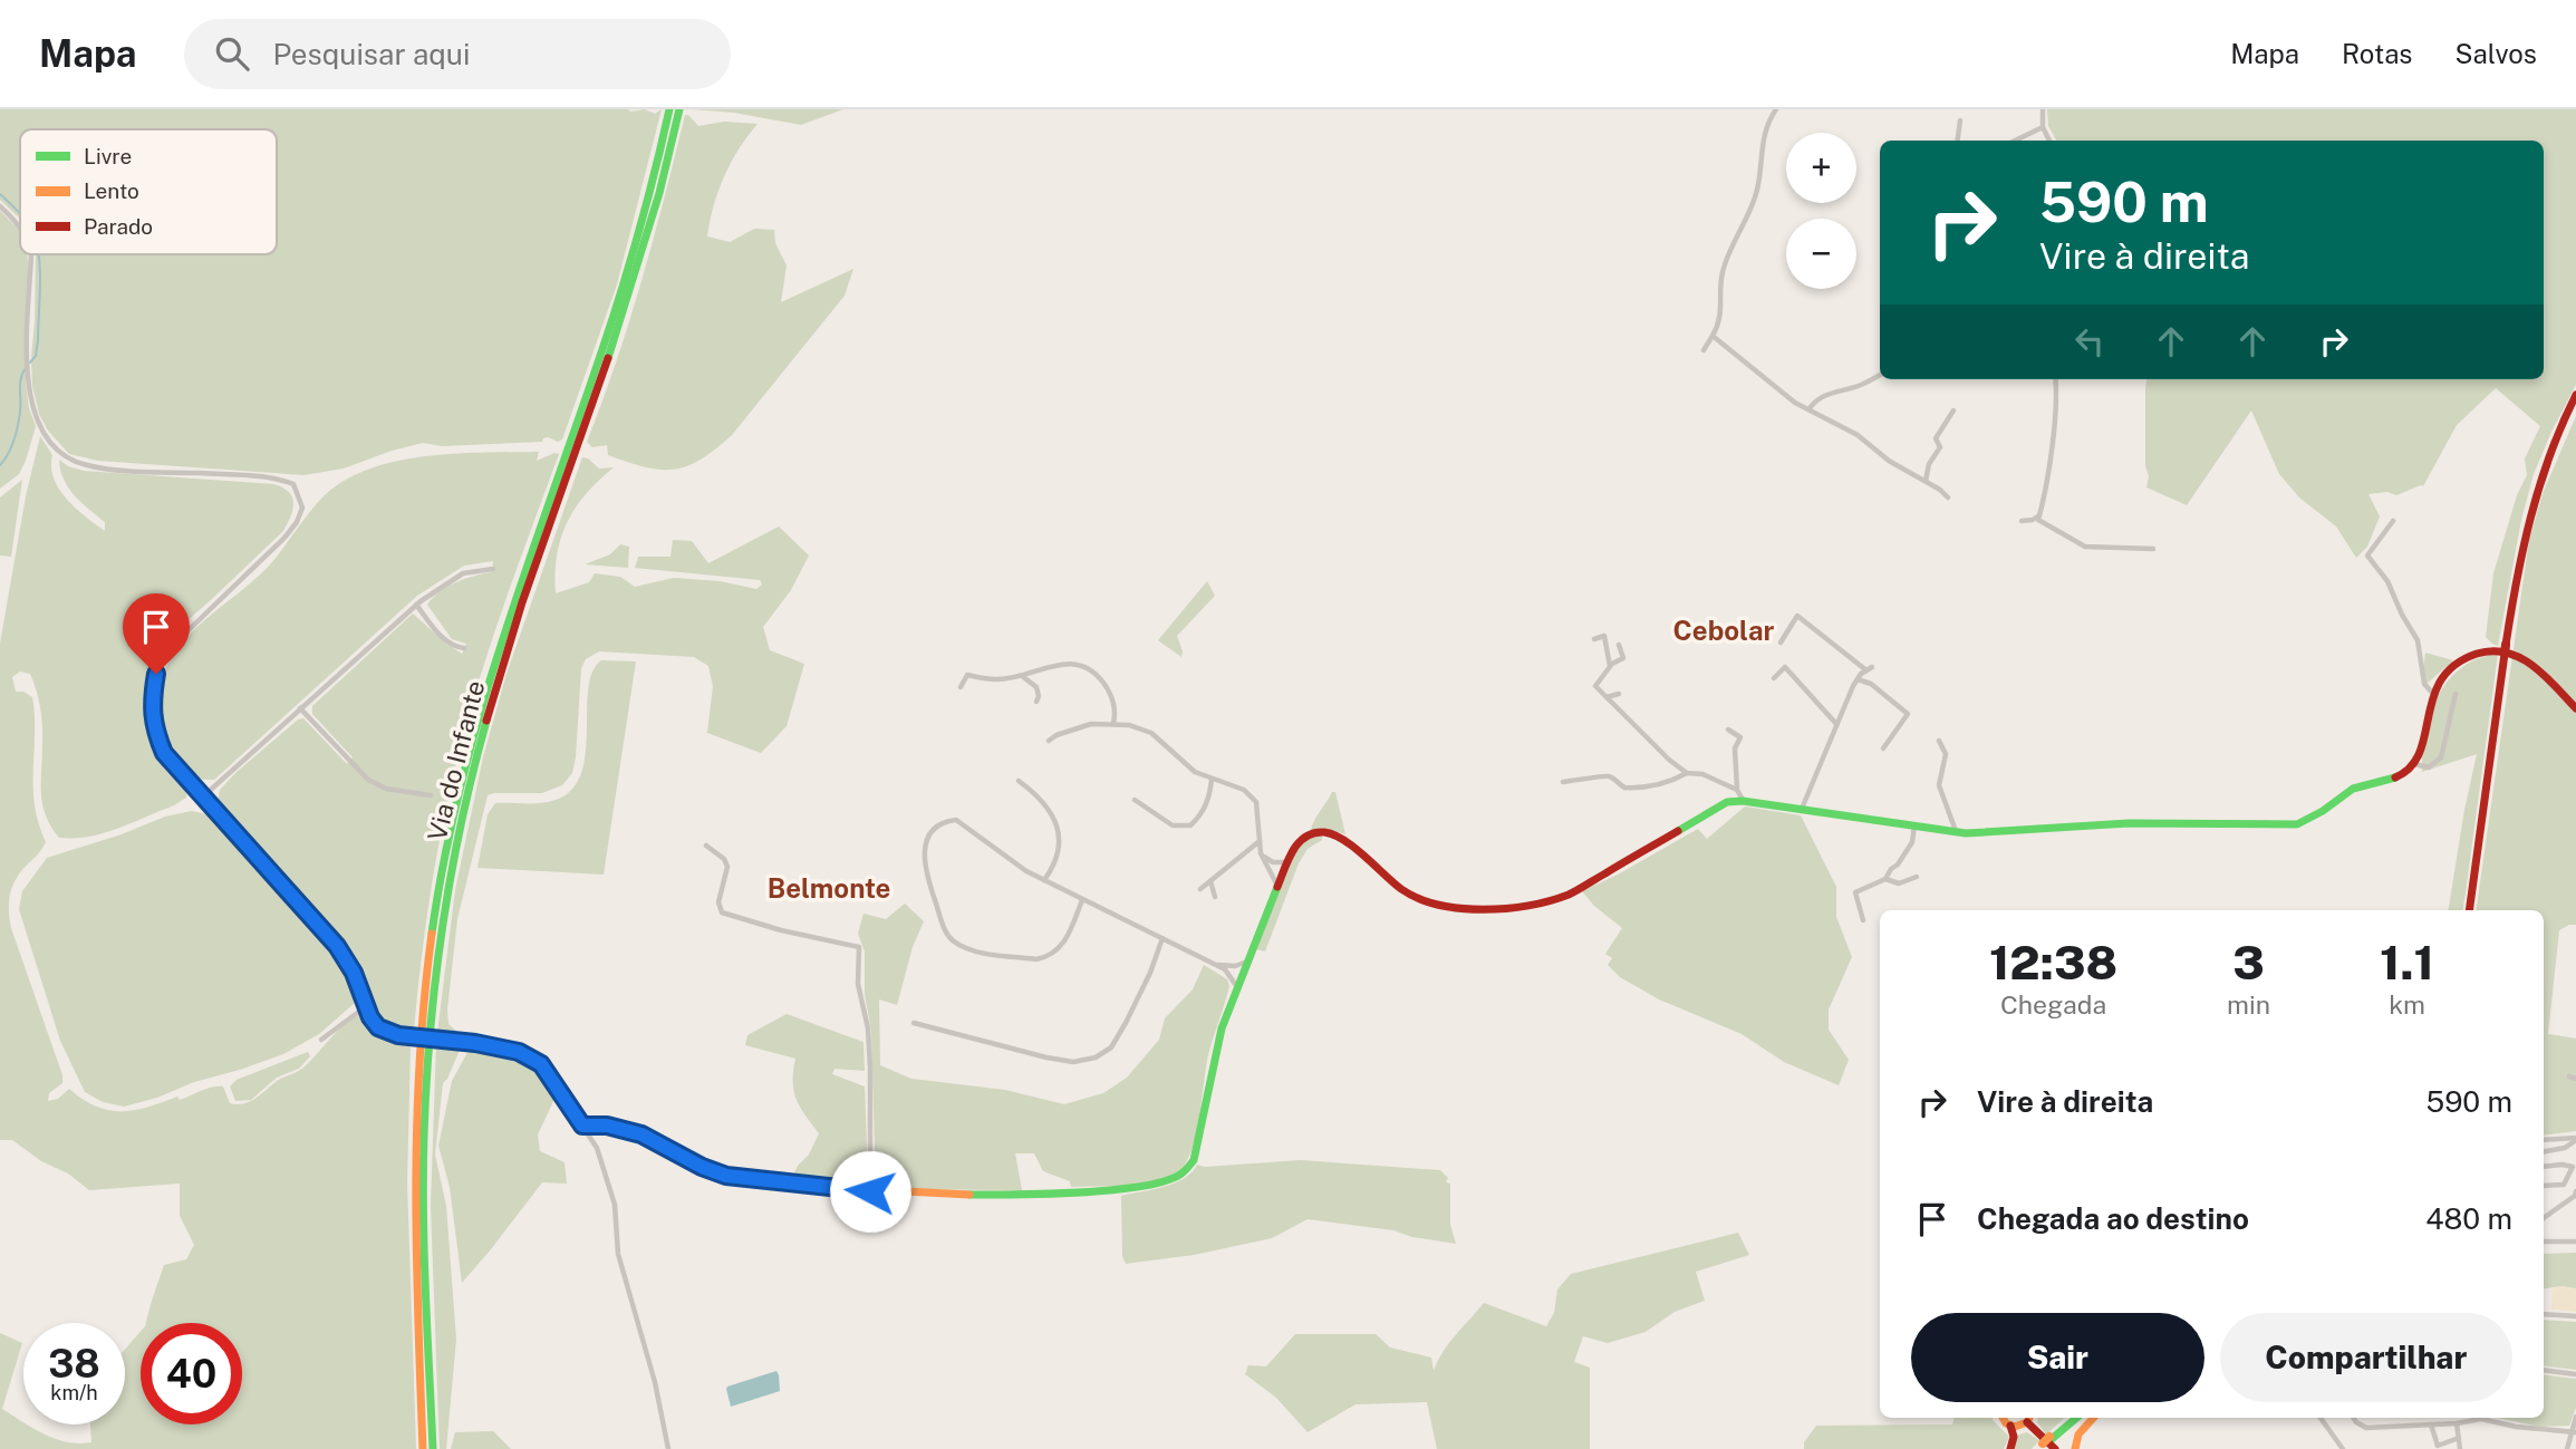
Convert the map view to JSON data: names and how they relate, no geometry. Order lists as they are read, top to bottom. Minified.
{"streets":{"main road":["Via do Infante"]},"districts":["Cebolar","Belmonte"],"legend":["Livre","Lento","Parado"],"page":{"header":"Mapa","search":"Pesquisar aqui","nav":["Mapa","Rotas","Salvos"],"map_buttons":["+","−"],"turn":["590 m","Vire à direita"],"eta":["12:38","Chegada","3","min","1.1","km"],"list":[{"name":"Vire à direita","value":"590 m"},{"name":"Chegada ao destino","value":"480 m"}],"buttons":["Sair","Compartilhar"],"speed":"38 km/h","limit":"40"}}
